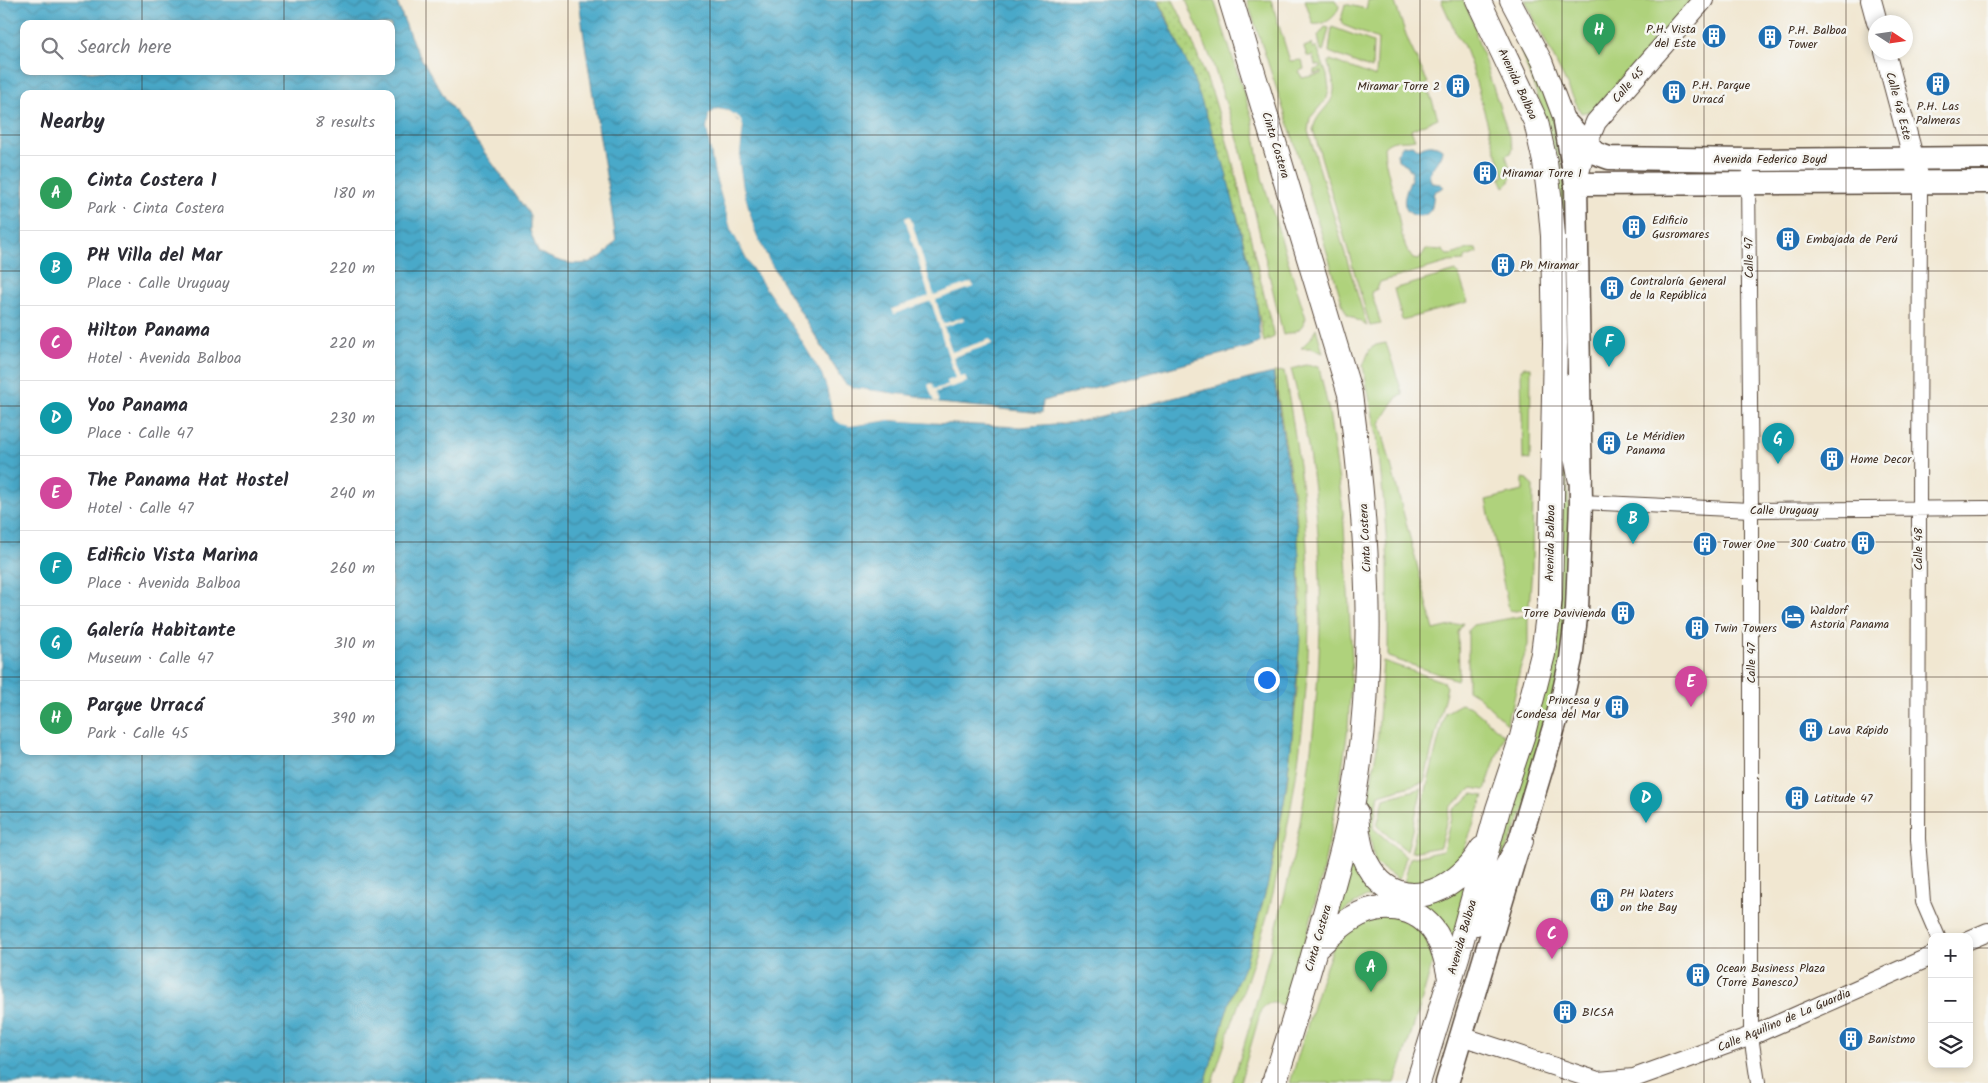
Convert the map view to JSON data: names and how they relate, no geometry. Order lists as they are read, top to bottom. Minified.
{"streets":{"highway":["Avenida Balboa","Cinta Costera"],"main road":["Calle 45","Calle 48 Este","Avenida Federico Boyd","Calle 48"],"street":["Calle 47","Calle Uruguay","Calle Aquilino de La Guardia"]},"crossings":[["Calle 45","Avenida Federico Boyd"],["Calle 48 Este","Avenida Federico Boyd"],["Calle 48 Este","Calle 48"],["Avenida Federico Boyd","Calle 47"],["Avenida Federico Boyd","Calle 48"],["Calle 47","Calle Uruguay"],["Calle 47","Calle Aquilino de La Guardia"],["Calle Uruguay","Calle 48"]],"places":{"building":["P.H. Vista del Este","P.H. Balboa Tower","P.H. Las Palmeras","Miramar Torre 2","P.H. Parque Urracá","Miramar Torre 1","Edificio Gusromares","Embajada de Perú","Ph Miramar","Contraloría General de la República","Le Méridien Panama","Home Decor","300 Cuatro","Tower One","Torre Davivienda","Twin Towers","Princesa y Condesa del Mar","Lava Rápido","Latitude 47","PH Waters on the Bay","Ocean Business Plaza (Torre Banesco)","BICSA","Banistmo"],"hotel":["Waldorf Astoria Panama"]},"north":"right","page":{"pins":["H","F","G","B","E","D","C","A"],"search":"Search here","heading":["Nearby","8 results"],"list":[{"mark":"A","name":"Cinta Costera 1","note":"Park · Cinta Costera","value":"180 m"},{"mark":"B","name":"PH Villa del Mar","note":"Place · Calle Uruguay","value":"220 m"},{"mark":"C","name":"Hilton Panama","note":"Hotel · Avenida Balboa","value":"220 m"},{"mark":"D","name":"Yoo Panama","note":"Place · Calle 47","value":"230 m"},{"mark":"E","name":"The Panama Hat Hostel","note":"Hotel · Calle 47","value":"240 m"},{"mark":"F","name":"Edificio Vista Marina","note":"Place · Avenida Balboa","value":"260 m"},{"mark":"G","name":"Galería Habitante","note":"Museum · Calle 47","value":"310 m"},{"mark":"H","name":"Parque Urracá","note":"Park · Calle 45","value":"390 m"}],"map_buttons":["+","−"]}}
